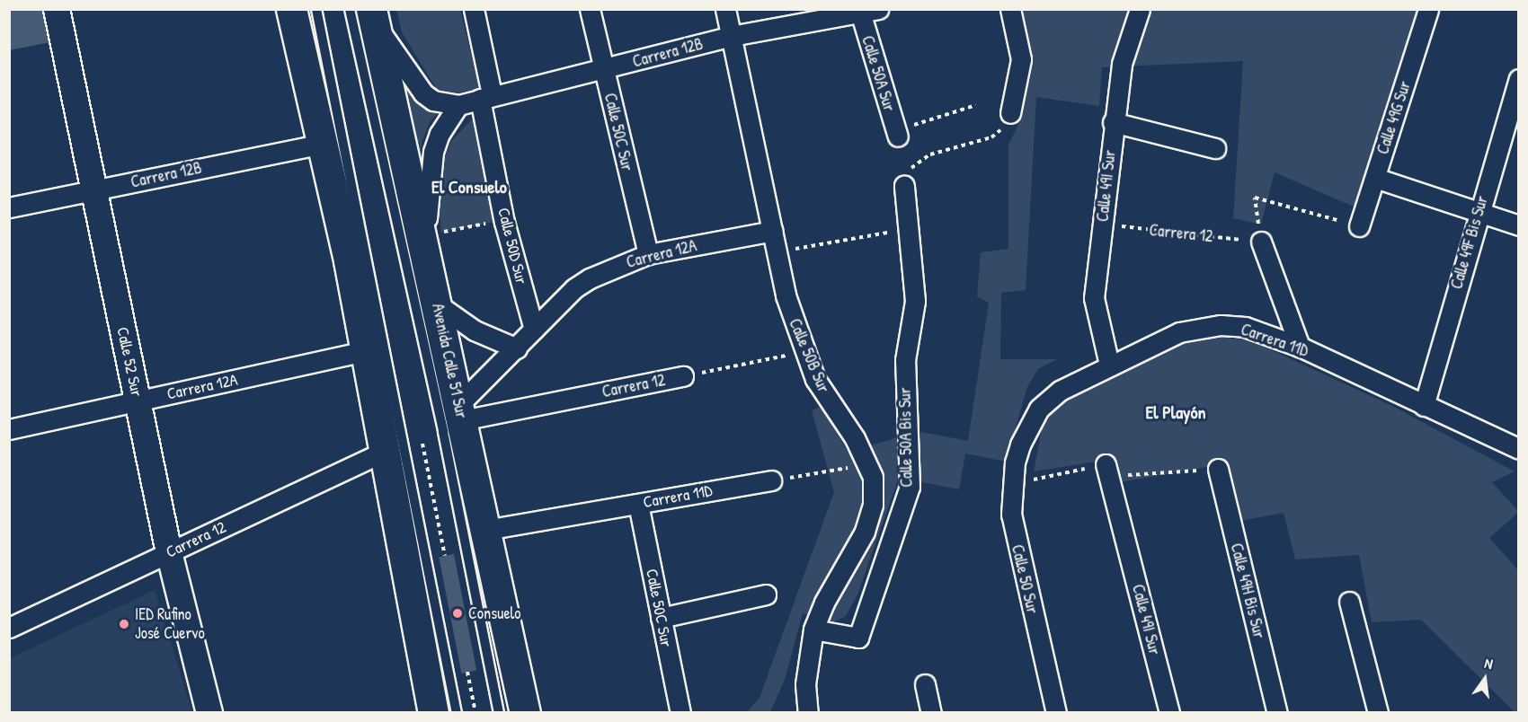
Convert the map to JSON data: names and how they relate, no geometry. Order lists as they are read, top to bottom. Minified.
{"streets":{"main road":["Avenida Calle 51 Sur"],"street":["Carrera 12B","Calle 50A Sur","Calle 49G Sur","Calle 50C Sur","Calle 49I Sur","Carrera 12","Calle 49F Bis Sur","Calle 50D Sur","Carrera 12A","Carrera 11D","Calle 50B Sur","Calle 52 Sur","Calle 50A Bis Sur","Calle 50 Sur","Calle 49H Bis Sur"]},"crossings":[["Carrera 12B","Calle 50A Sur"],["Carrera 12B","Calle 50C Sur"],["Carrera 12B","Calle 50D Sur"],["Carrera 12B","Calle 50B Sur"],["Carrera 12B","Avenida Calle 51 Sur"],["Carrera 12B","Calle 52 Sur"],["Calle 50C Sur","Carrera 12A"],["Calle 50C Sur","Carrera 11D"],["Calle 49I Sur","Carrera 12"],["Calle 49I Sur","Carrera 11D"],["Carrera 12","Carrera 12A"],["Carrera 12","Calle 50B Sur"],["Carrera 12","Avenida Calle 51 Sur"],["Carrera 12","Calle 52 Sur"],["Calle 49F Bis Sur","Carrera 11D"],["Calle 50D Sur","Carrera 12A"],["Carrera 12A","Calle 50B Sur"],["Carrera 12A","Avenida Calle 51 Sur"],["Carrera 12A","Calle 52 Sur"],["Carrera 11D","Avenida Calle 51 Sur"],["Carrera 11D","Calle 50 Sur"],["Calle 50B Sur","Calle 50A Bis Sur"]],"districts":["El Consuelo","El Playón"],"places":["Consuelo","IED Rufino José Cuervo"],"north":"top"}
